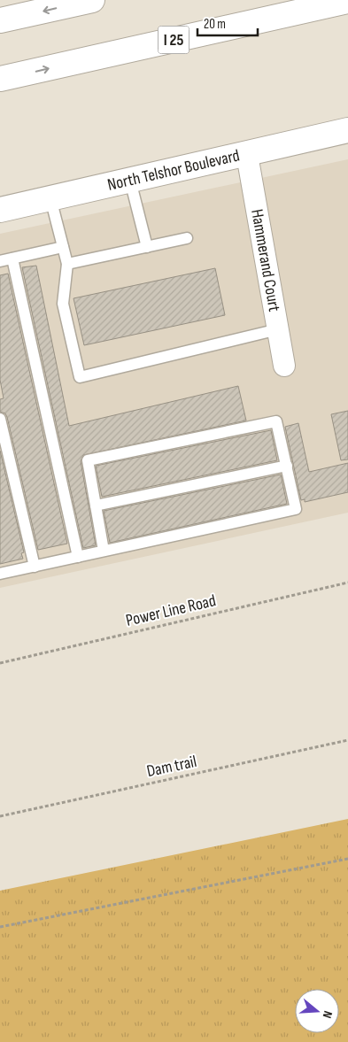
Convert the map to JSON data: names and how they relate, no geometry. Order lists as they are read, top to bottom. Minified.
{"streets":{"main road":["I 25","North Telshor Boulevard"],"street":["Hammerand Court"],"path":["Power Line Road","Dam trail"]},"crossings":[["North Telshor Boulevard","Hammerand Court"]],"scale_bar":"20 m","north":"right"}
